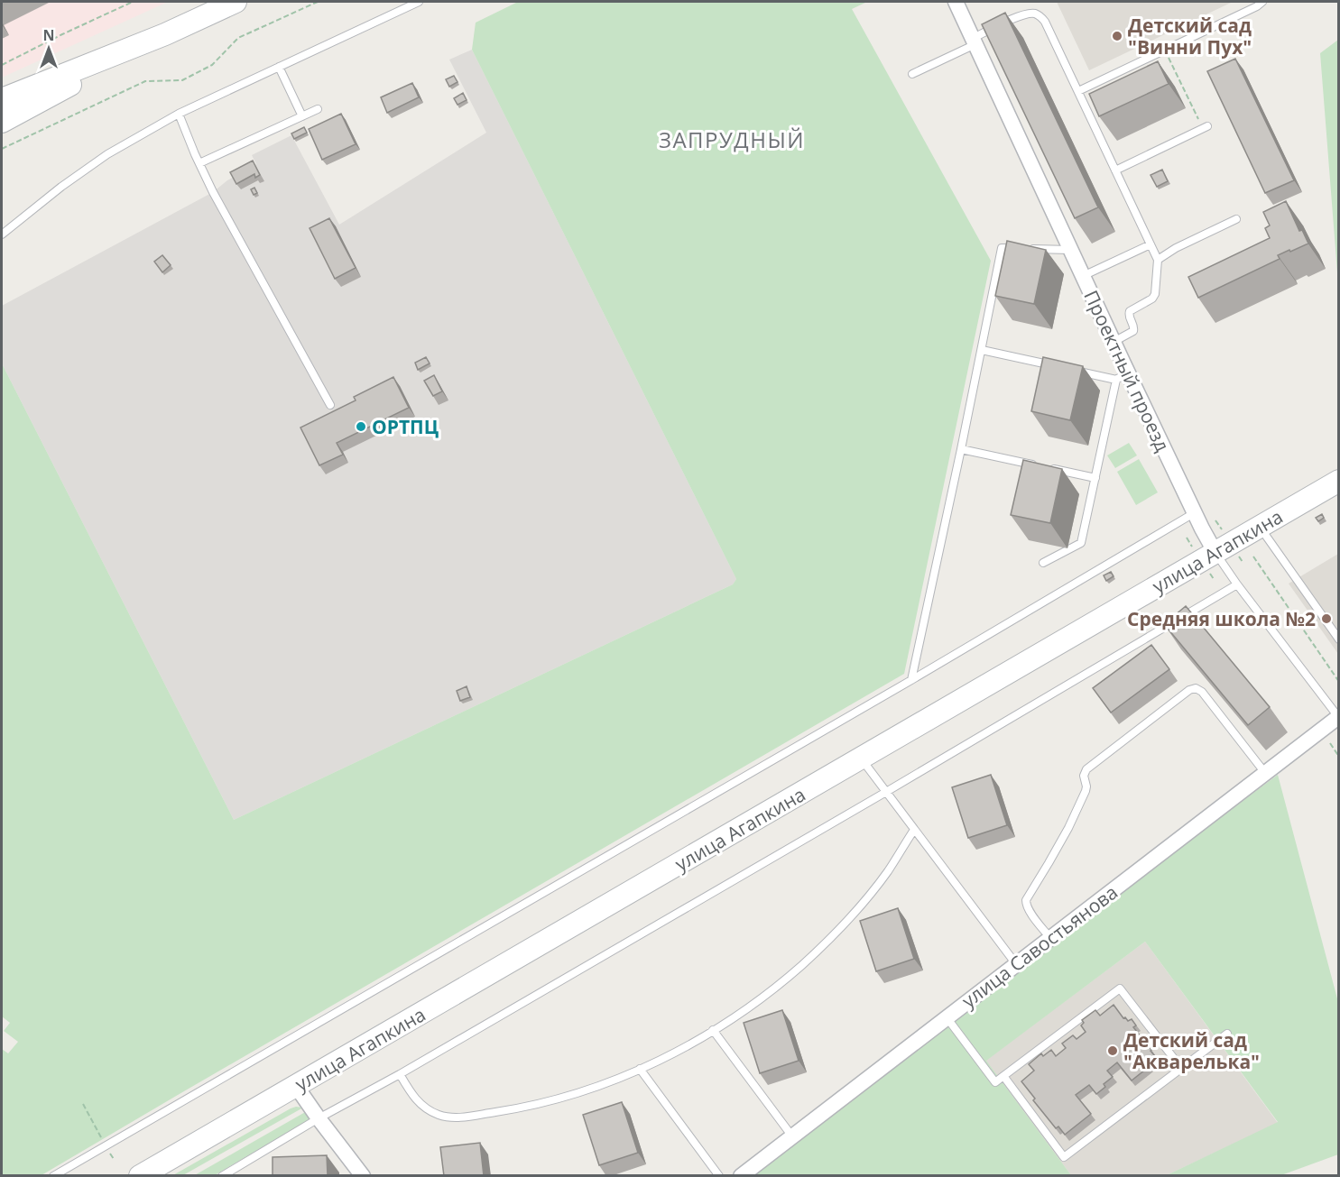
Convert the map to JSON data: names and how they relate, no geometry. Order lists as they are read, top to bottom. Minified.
{"streets":{"main road":["улица Агапкина"],"street":["Проектный проезд","улица Савостьянова"]},"crossings":[["Проектный проезд","улица Агапкина"],["Проектный проезд","улица Савостьянова"]],"districts":["ЗАПРУДНЫЙ"],"places":["Детский сад \"Винни Пух\"","ОРТПЦ","Средняя школа №2","Детский сад \"Акварелька\""],"north":"top"}
